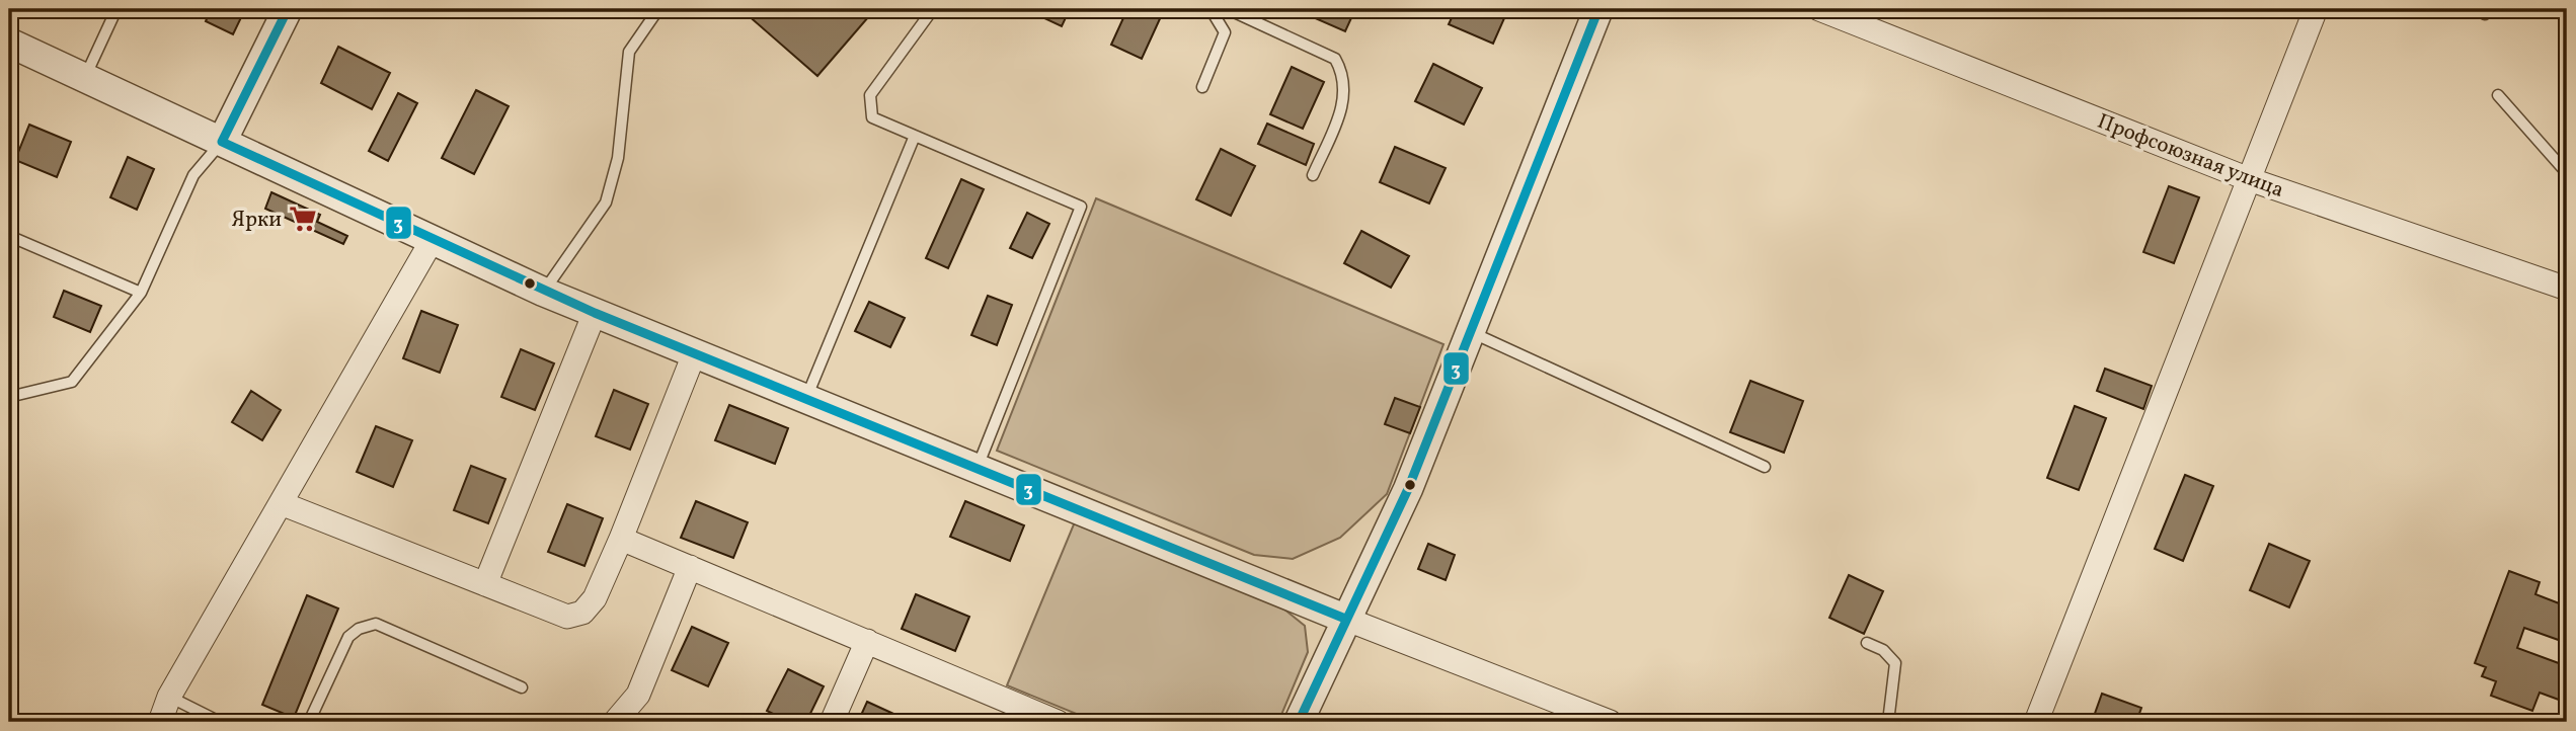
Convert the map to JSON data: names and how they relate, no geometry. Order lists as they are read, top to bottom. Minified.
{"streets":{"street":["Профсоюзная улица"]},"places":{"supermarket":["Ярки"]},"lines":["transit line 3"]}
